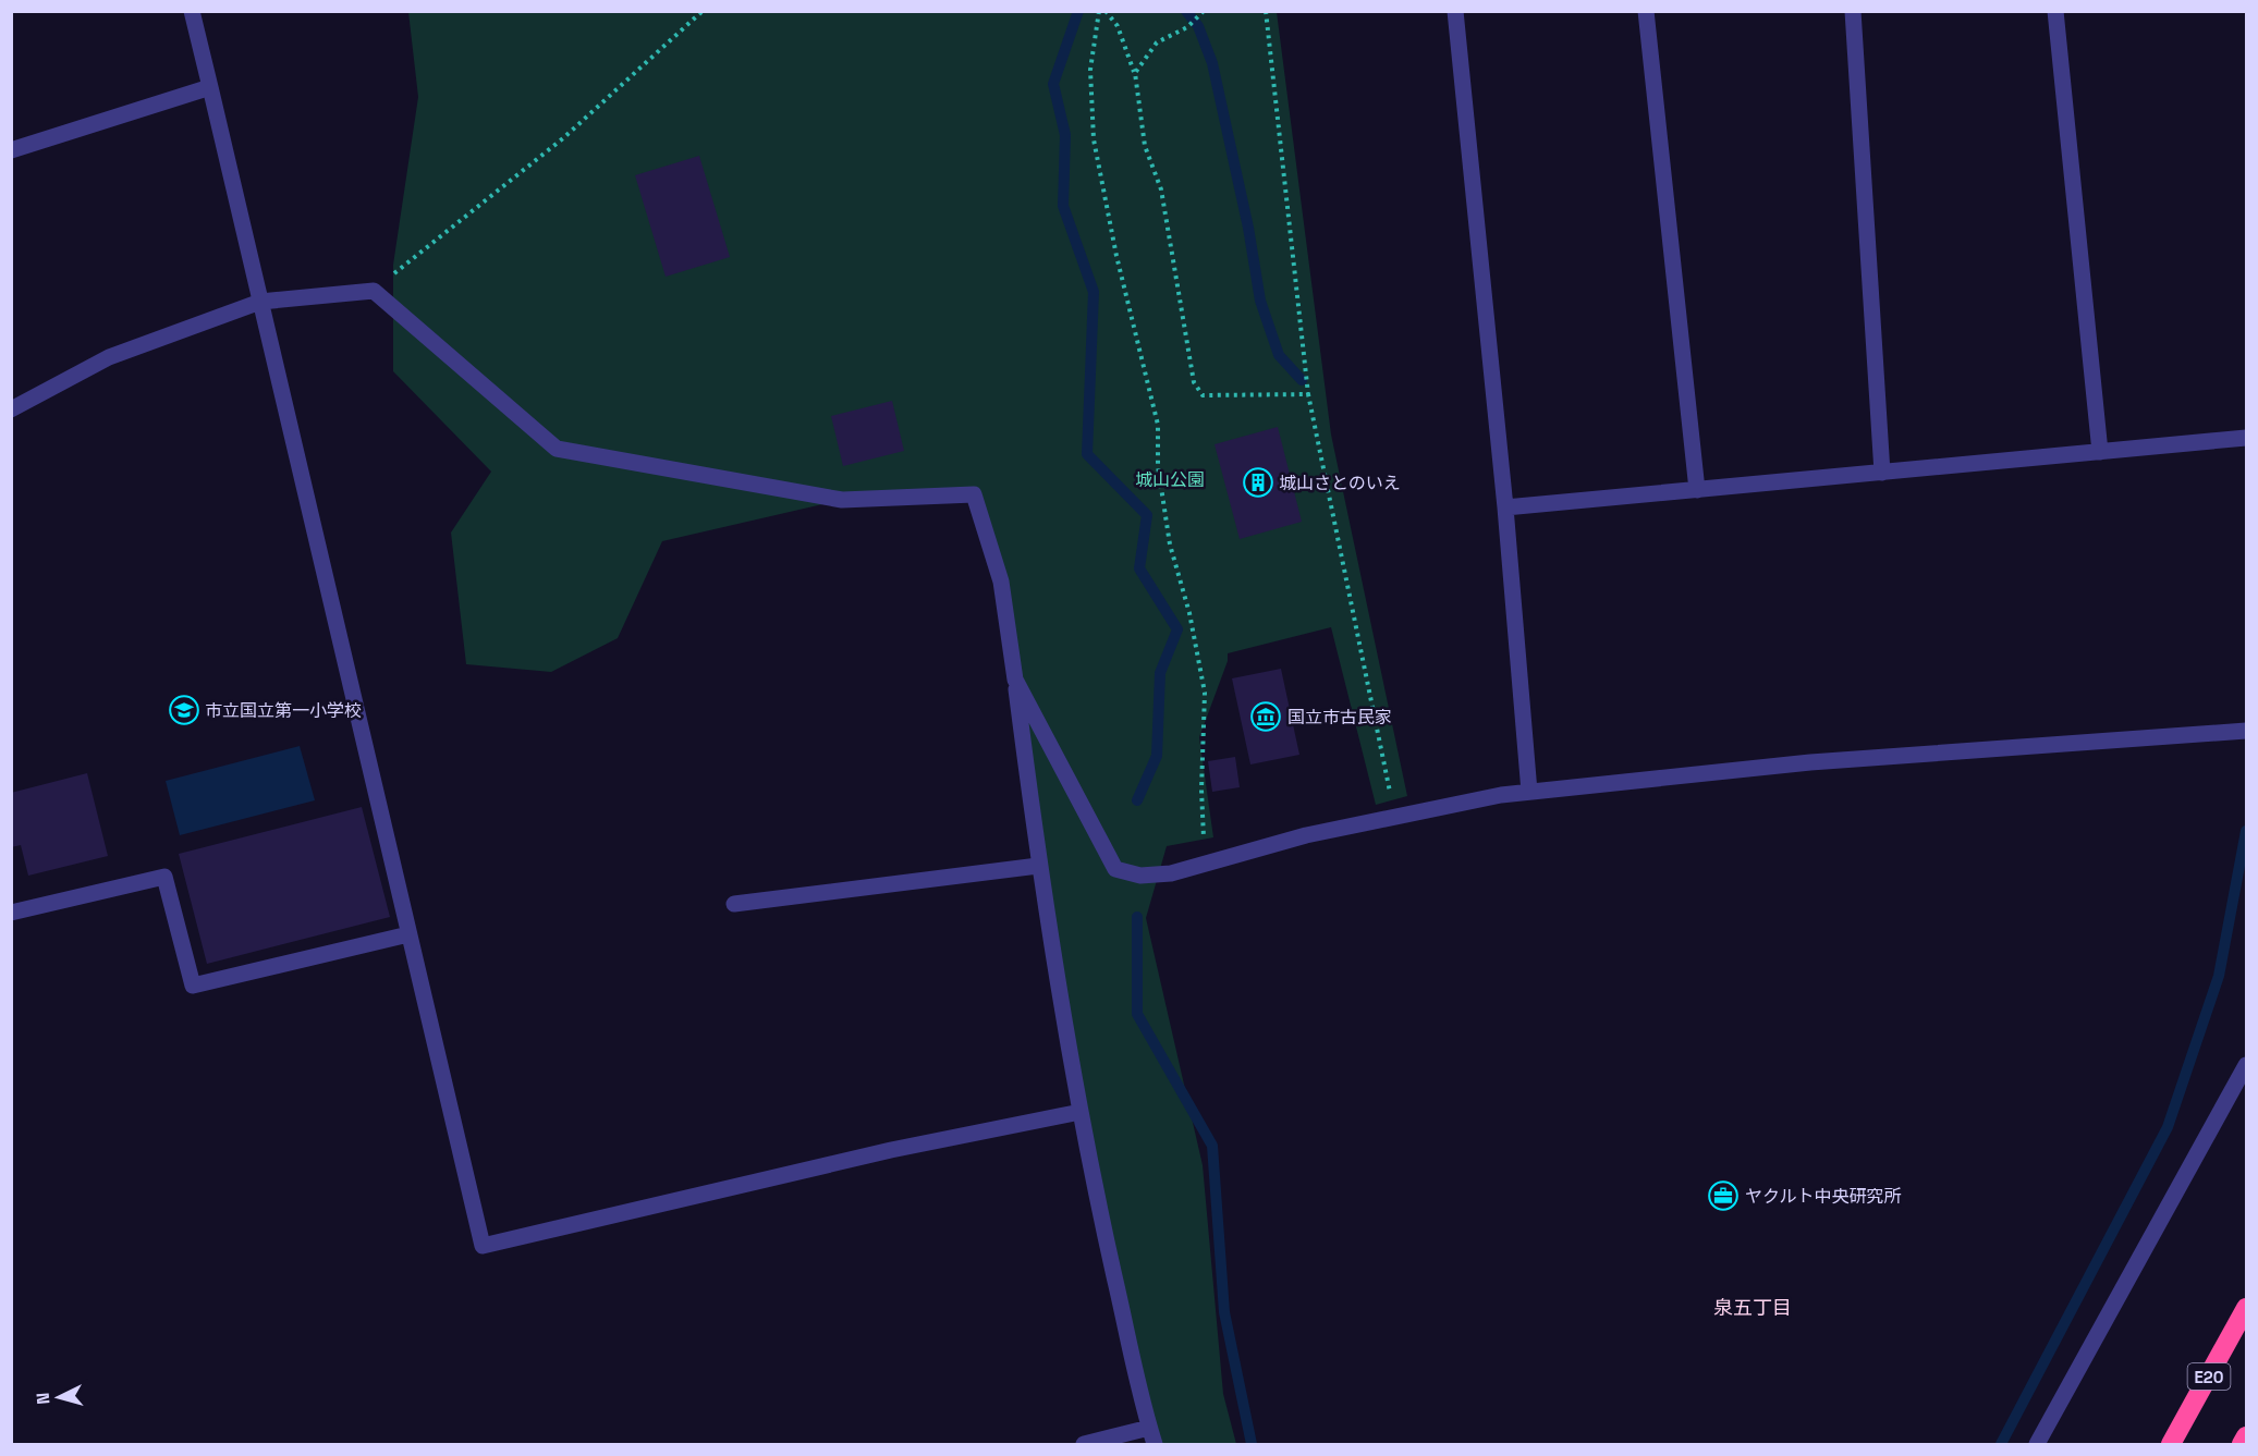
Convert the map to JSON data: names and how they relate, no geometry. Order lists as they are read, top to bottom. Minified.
{"streets":{"highway":["E20"]},"districts":["泉五丁目"],"parks":["城山公園"],"places":{"building":["城山さとのいえ"],"school or university":["市立国立第一小学校"],"museum":["国立市古民家"],"office":["ヤクルト中央研究所"]},"north":"left"}
